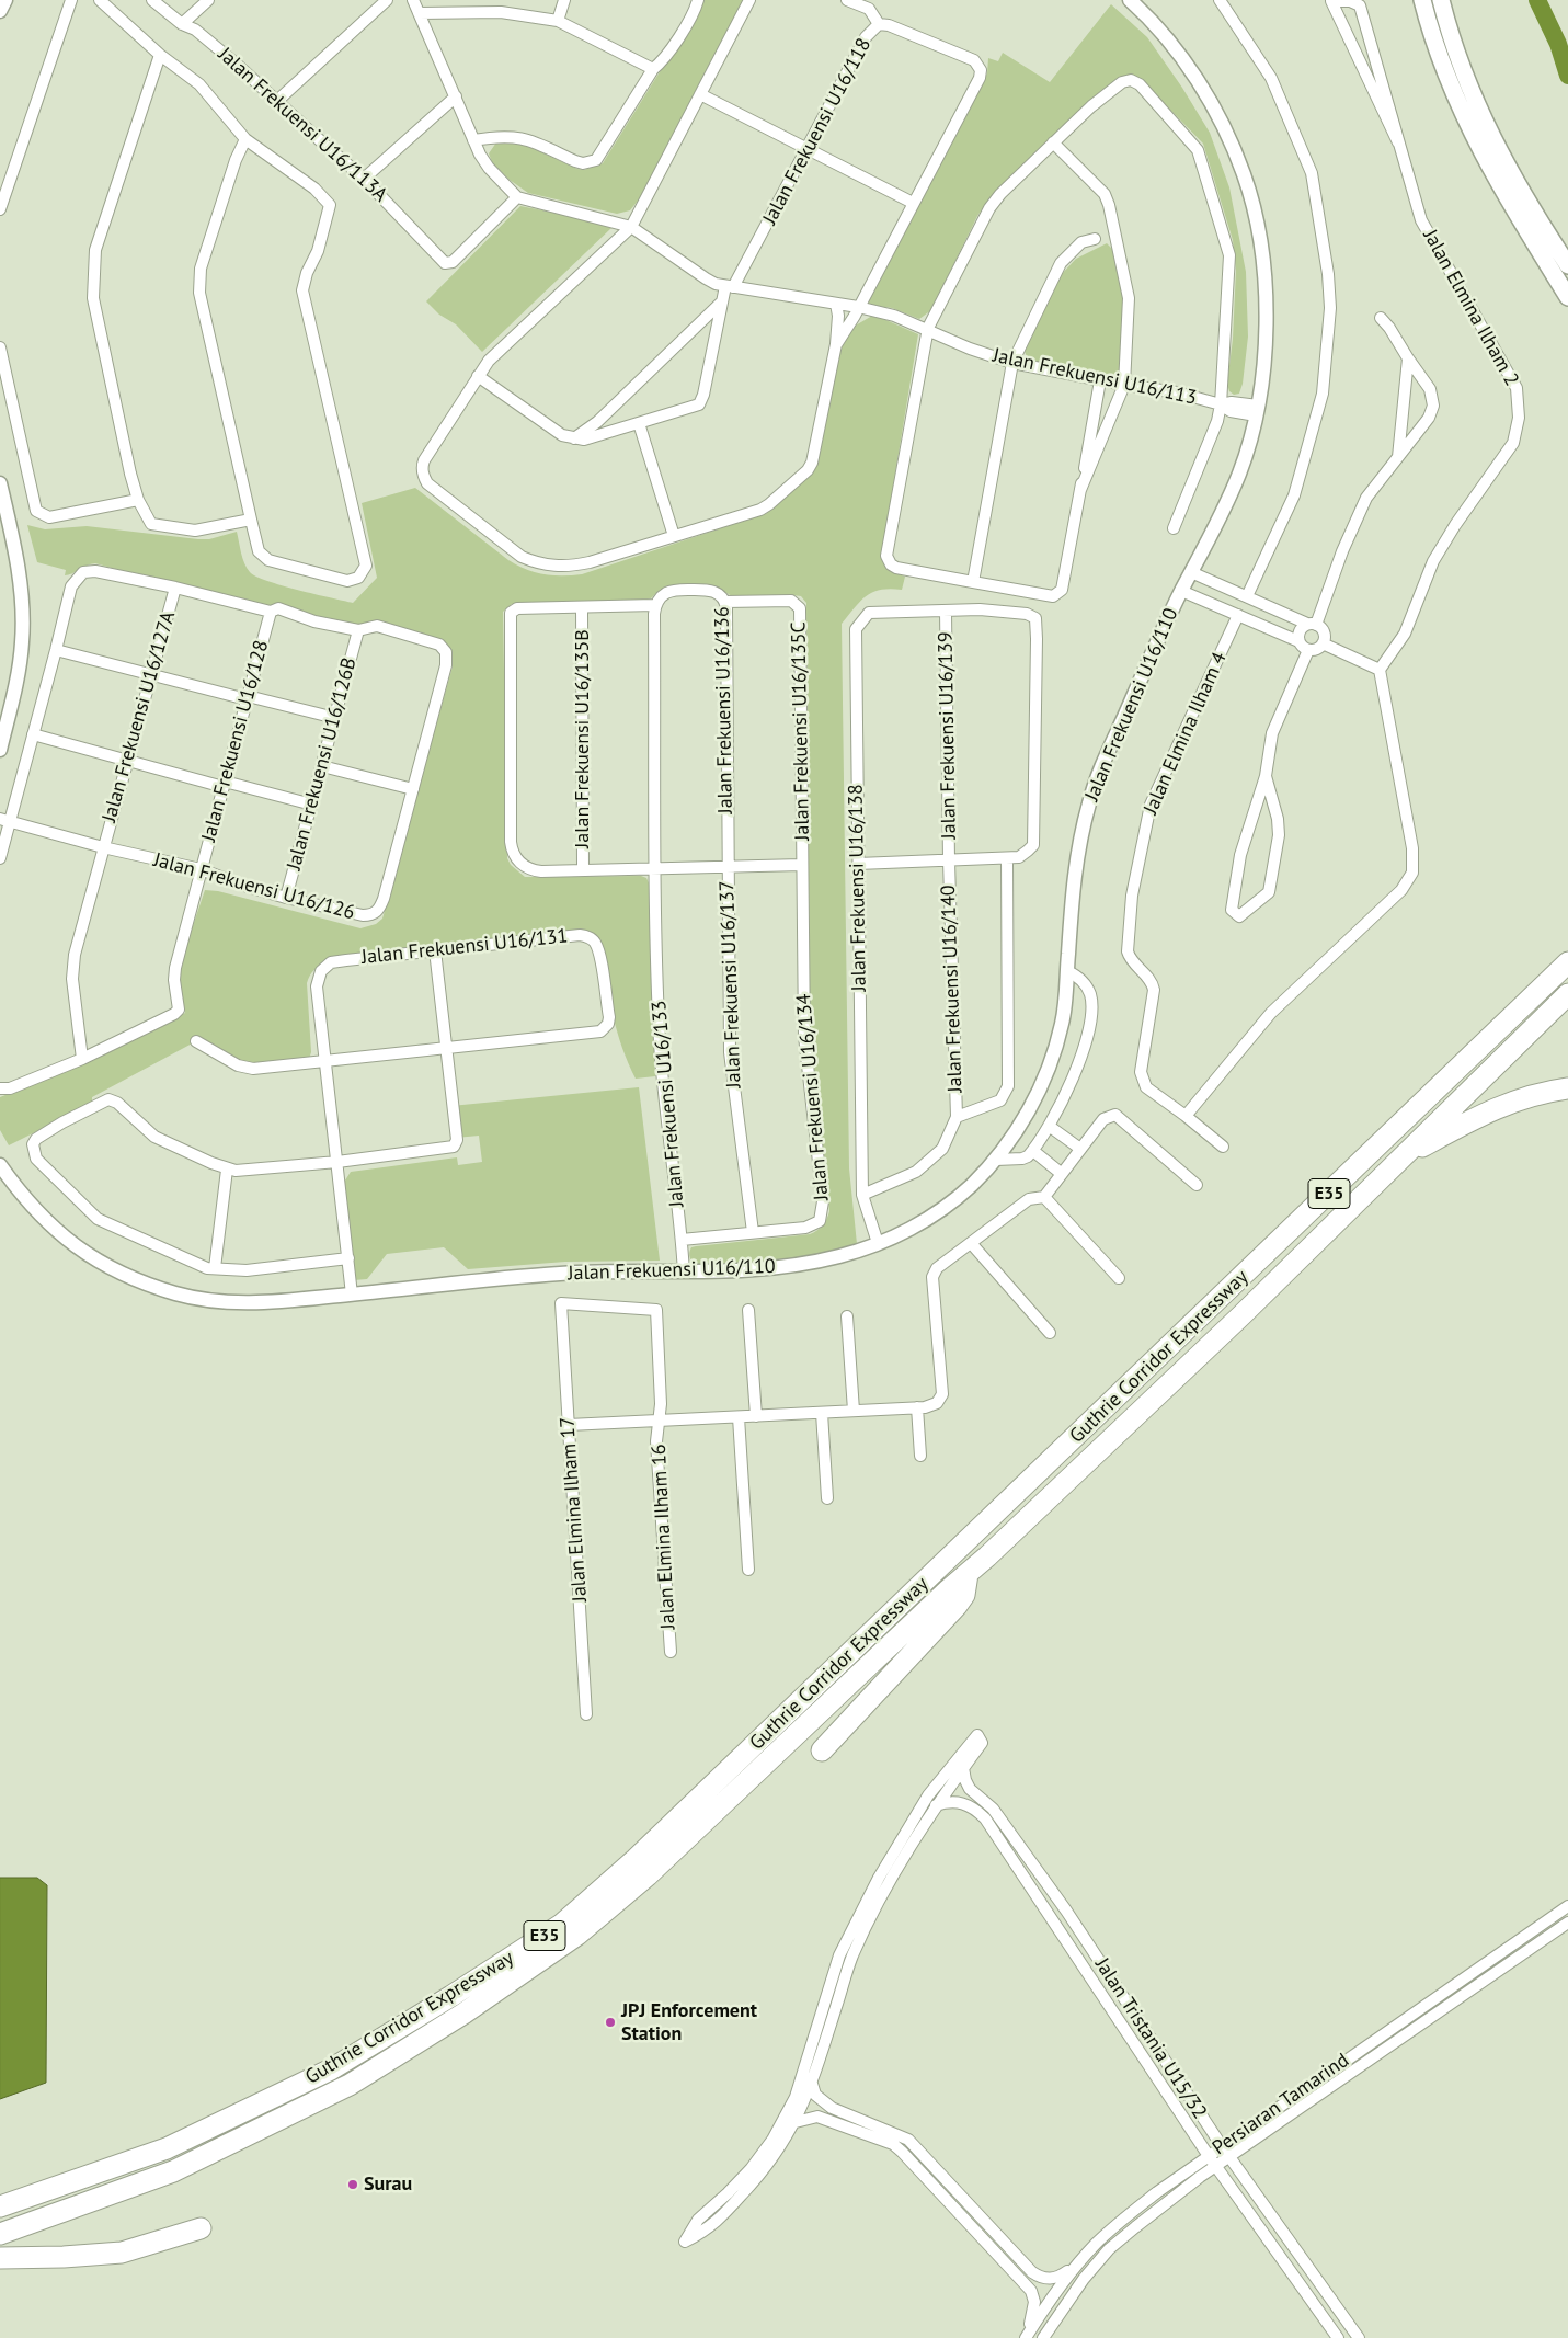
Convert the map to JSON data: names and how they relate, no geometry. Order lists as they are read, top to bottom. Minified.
{"streets":{"highway":["E35","Guthrie Corridor Expressway"],"street":["Jalan Frekuensi U16/113A","Jalan Frekuensi U16/118","Jalan Elmina Ilham 2","Jalan Frekuensi U16/113","Jalan Frekuensi U16/110","Jalan Frekuensi U16/136","Jalan Frekuensi U16/127A","Jalan Frekuensi U16/135C","Jalan Elmina Ilham 4","Jalan Frekuensi U16/139","Jalan Frekuensi U16/135B","Jalan Frekuensi U16/128","Jalan Frekuensi U16/126B","Jalan Frekuensi U16/126","Jalan Frekuensi U16/138","Jalan Frekuensi U16/131","Jalan Frekuensi U16/137","Jalan Frekuensi U16/140","Jalan Frekuensi U16/134","Jalan Frekuensi U16/133","Jalan Elmina Ilham 17","Jalan Elmina Ilham 16","Jalan Tristania U15/32","Persiaran Tamarind"]},"crossings":[["Jalan Frekuensi U16/113A","Jalan Frekuensi U16/113"],["Jalan Frekuensi U16/118","Jalan Frekuensi U16/113"],["Jalan Frekuensi U16/113","Jalan Frekuensi U16/110"],["Jalan Frekuensi U16/110","Jalan Frekuensi U16/138"],["Jalan Frekuensi U16/110","Jalan Frekuensi U16/131"],["Jalan Frekuensi U16/110","Jalan Frekuensi U16/133"],["Jalan Frekuensi U16/136","Jalan Frekuensi U16/135C"],["Jalan Frekuensi U16/136","Jalan Frekuensi U16/137"],["Jalan Frekuensi U16/127A","Jalan Frekuensi U16/128"],["Jalan Frekuensi U16/127A","Jalan Frekuensi U16/126"],["Jalan Frekuensi U16/135C","Jalan Frekuensi U16/134"],["Jalan Frekuensi U16/139","Jalan Frekuensi U16/138"],["Jalan Frekuensi U16/139","Jalan Frekuensi U16/140"],["Jalan Frekuensi U16/128","Jalan Frekuensi U16/126"],["Jalan Frekuensi U16/126B","Jalan Frekuensi U16/126"],["Jalan Frekuensi U16/137","Jalan Frekuensi U16/134"],["Jalan Frekuensi U16/134","Jalan Frekuensi U16/133"],["Jalan Elmina Ilham 17","Jalan Elmina Ilham 16"],["Jalan Tristania U15/32","Persiaran Tamarind"]],"places":["JPJ Enforcement Station","Surau"]}
